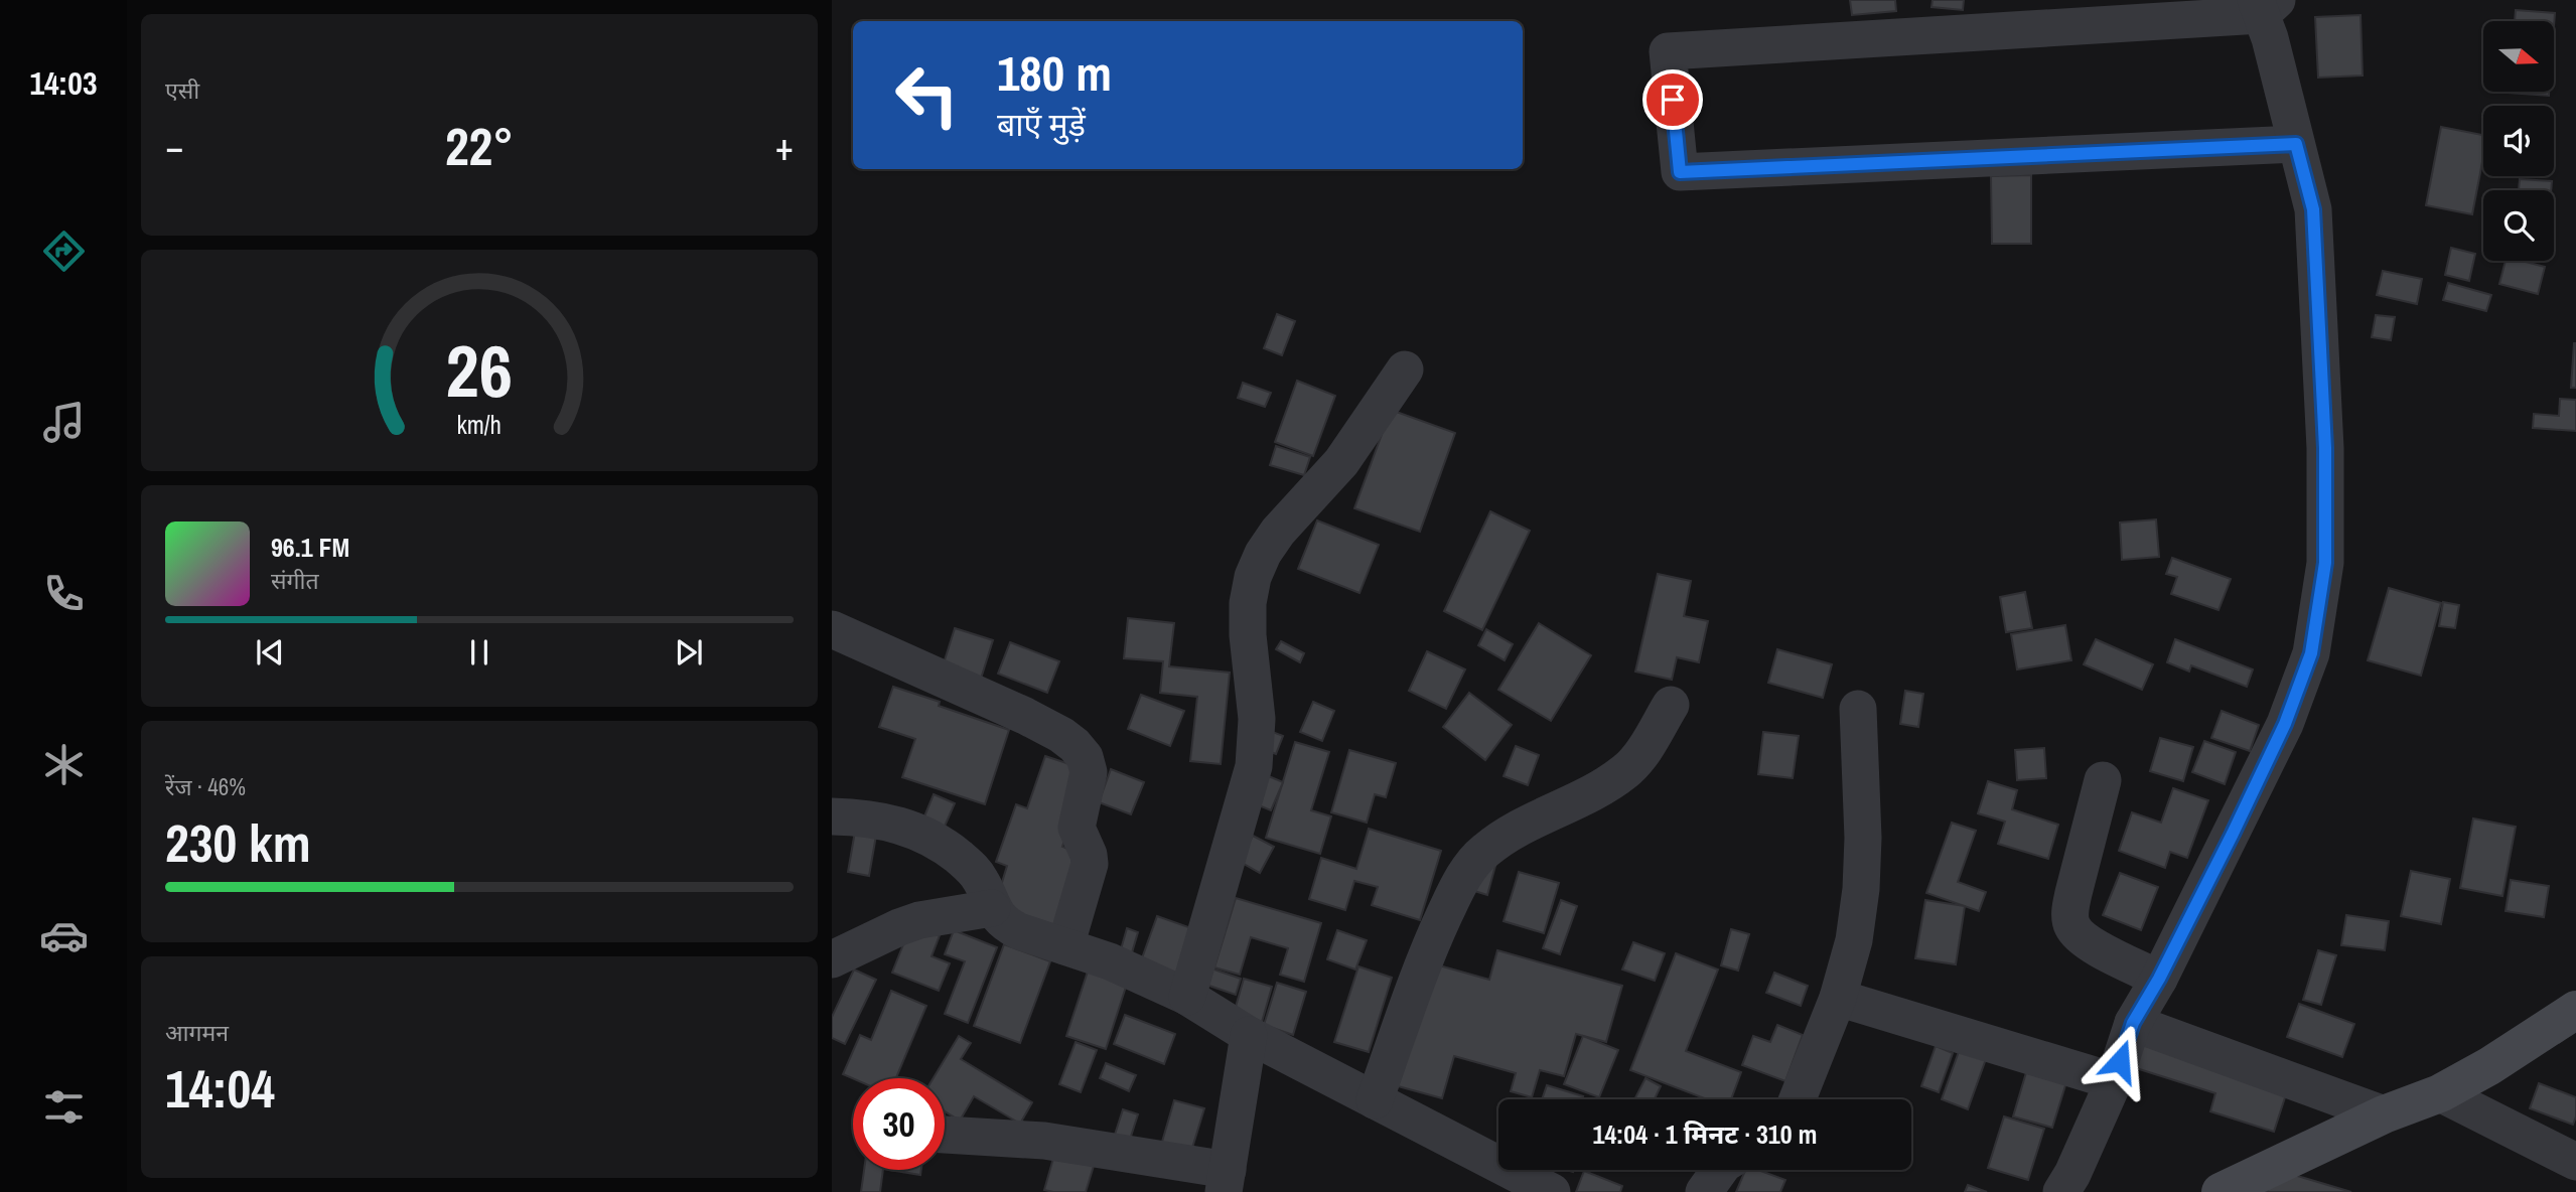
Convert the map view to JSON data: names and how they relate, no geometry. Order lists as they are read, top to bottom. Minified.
{"north":"right","page":{"tabs":"14:03","tile":["एसी",["रेंज · 46%","230 km"],["आगमन","14:04"]],"turn":["180 m","बाएँ मुड़ें"],"heat":["−","22°","+"],"song":["96.1 FM","संगीत"],"limit":"30","trip":"14:04 · 1 मिनट · 310 m","gauge":["26","km/h"]}}
